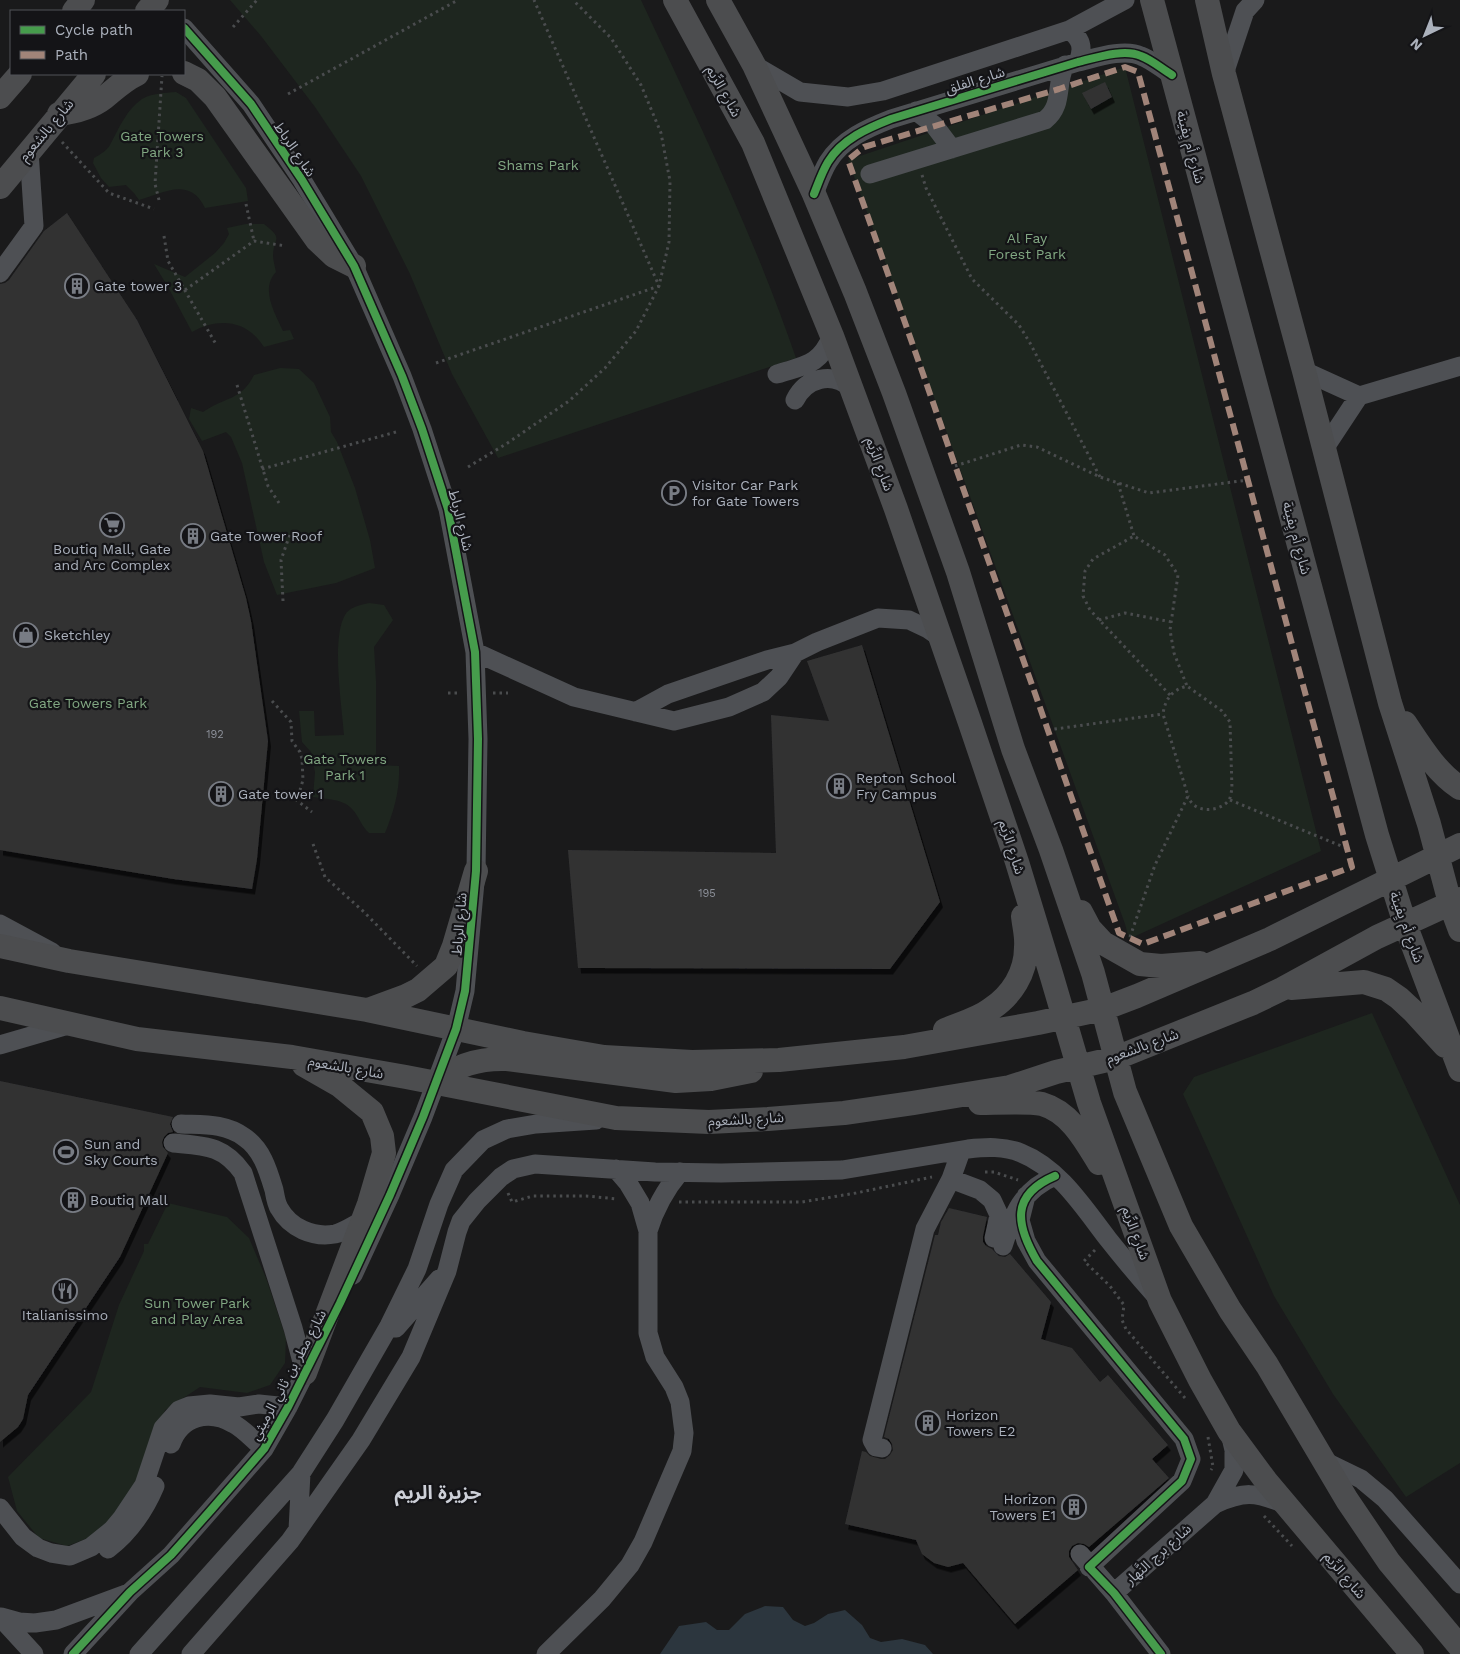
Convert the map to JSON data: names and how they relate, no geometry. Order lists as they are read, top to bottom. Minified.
{"streets":{"main road":["شارع الرِّيم","شارع بالشعوم","شارع أم يِفينة"],"street":["شارع الفلق","شارع الرباط","شارع مطر بن ثاني الرميثي","شارع برج النَّهار"]},"crossings":[["شارع الفلق","شارع أم يِفينة"],["شارع الرِّيم","شارع بالشعوم"],["شارع الرِّيم","شارع برج النَّهار"],["شارع بالشعوم","شارع أم يِفينة"],["شارع بالشعوم","شارع الرباط"],["شارع بالشعوم","شارع مطر بن ثاني الرميثي"],["شارع الرباط","شارع مطر بن ثاني الرميثي"]],"districts":["جزيرة الريم"],"parks":["Gate Towers Park 3","Shams Park","Al Fay Forest Park","Gate Towers Park","Gate Towers Park 1","Sun Tower Park and Play Area"],"places":{"building":["Gate tower 3","Gate Tower Roof","Repton School Fry Campus","Gate tower 1","Boutiq Mall","Horizon Towers E2","Horizon Towers E1"],"parking":["Visitor Car Park for Gate Towers"],"supermarket":["Boutiq Mall, Gate and Arc Complex"],"shop":["Sketchley"],"sports":["Sun and Sky Courts"],"restaurant":["Italianissimo"]},"house_numbers":["192","195"],"legend":["Cycle path","Path"],"north":"bottom left"}
